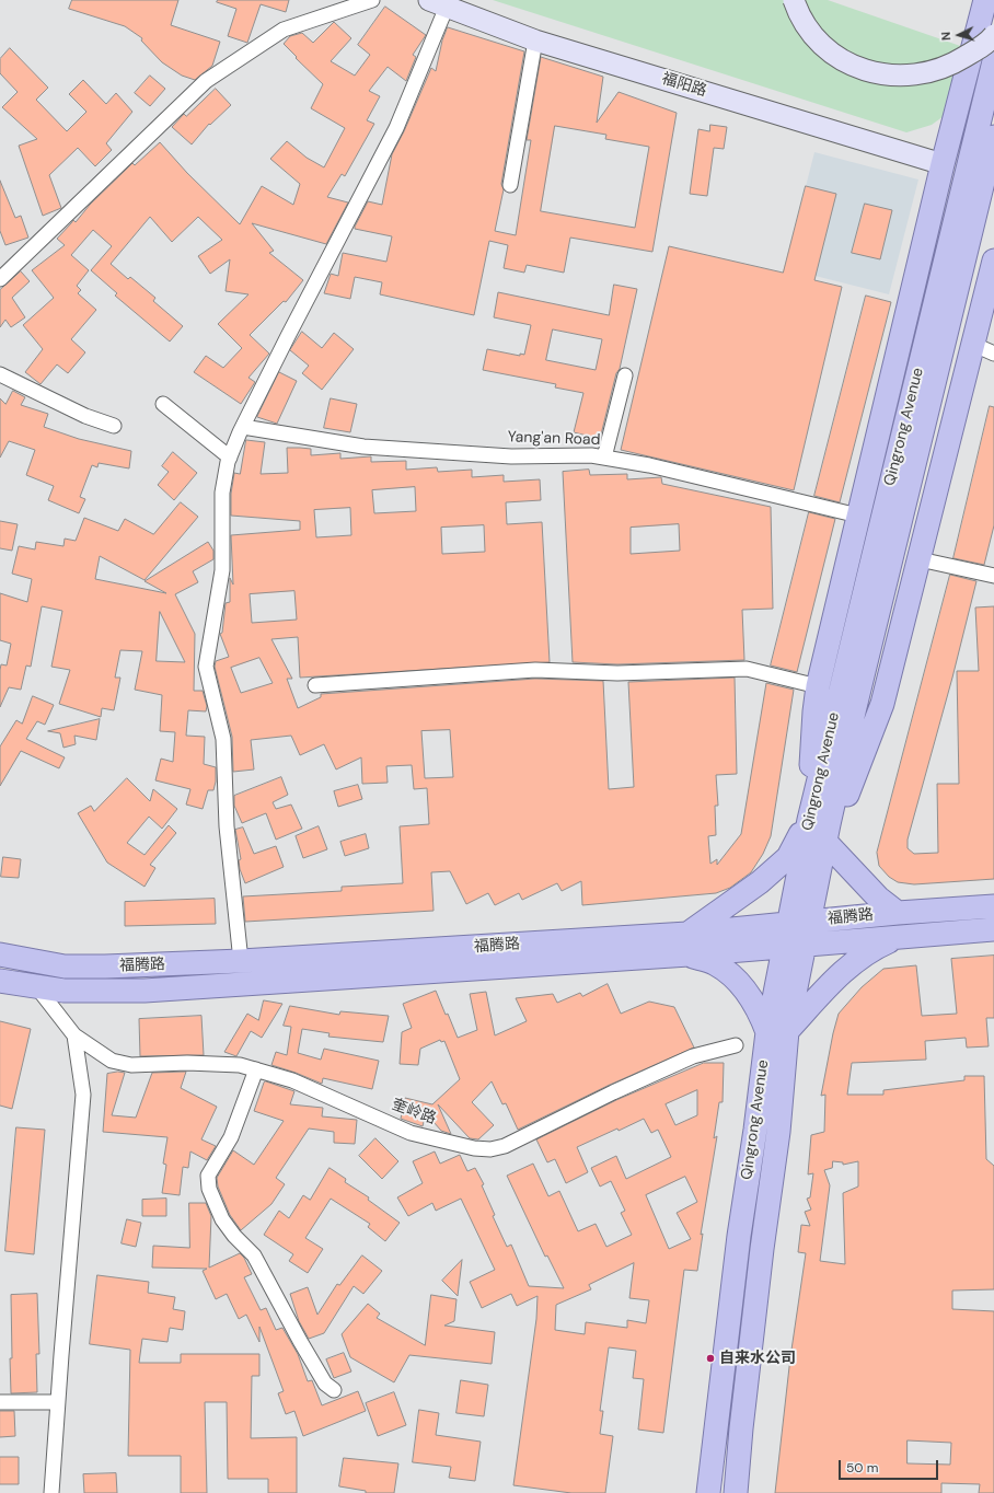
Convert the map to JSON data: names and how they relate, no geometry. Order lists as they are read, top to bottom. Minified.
{"streets":{"main road":["Qingrong Avenue","福腾路"],"street":["福阳路","Yang'an Road","奎岭路"]},"crossings":[["Qingrong Avenue","福腾路"]],"places":["自来水公司"],"scale_bar":"50 m","north":"left"}
